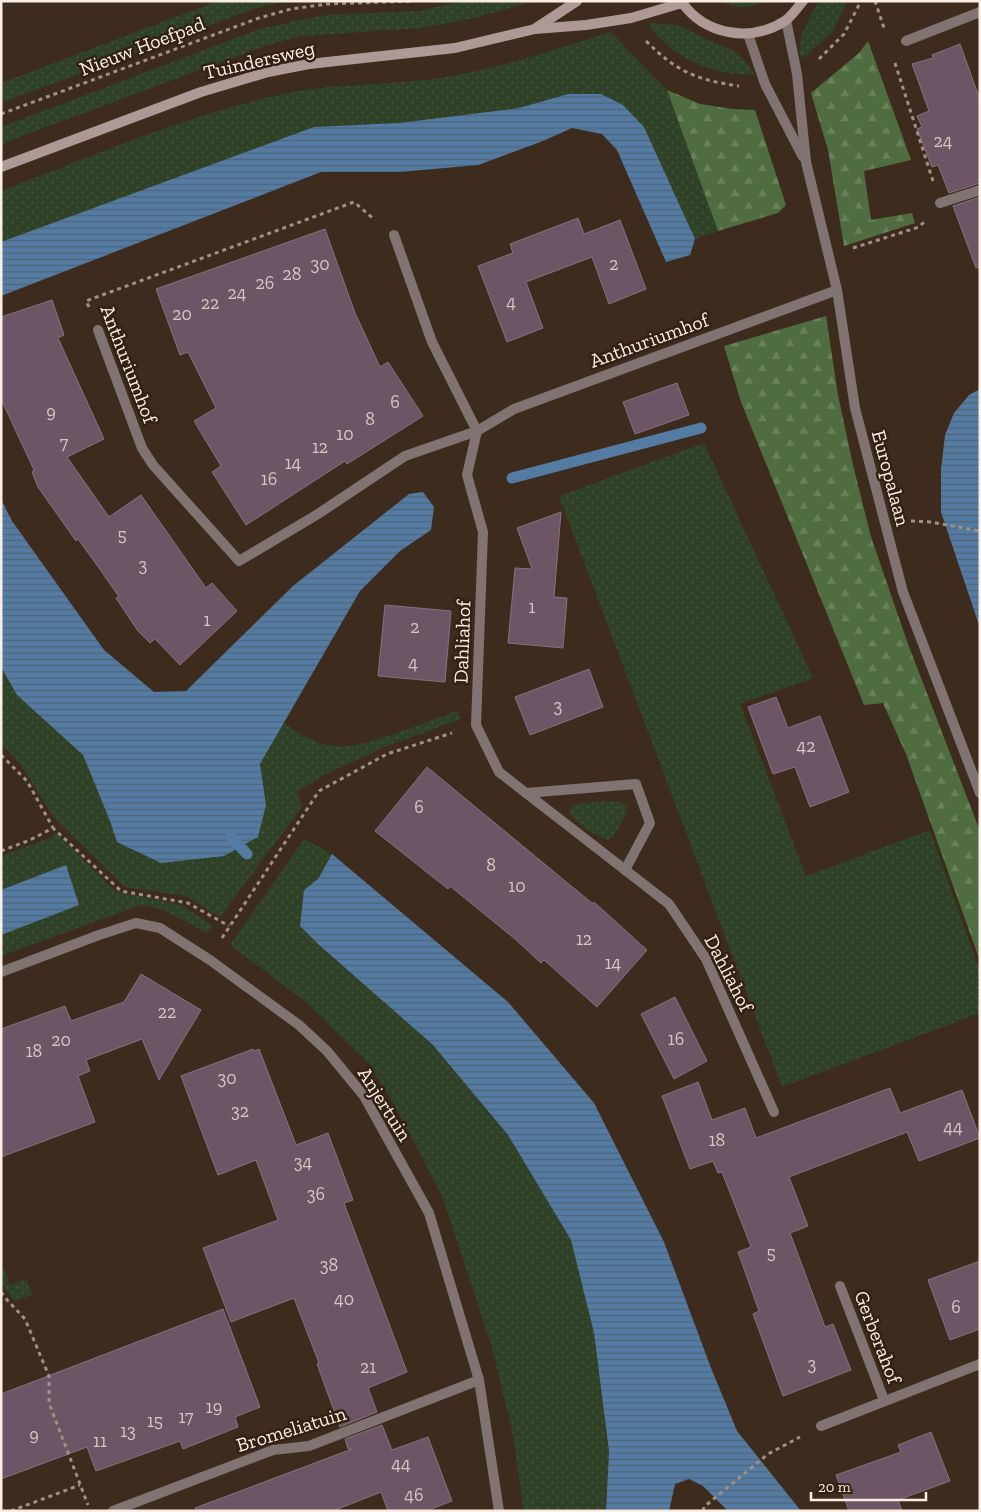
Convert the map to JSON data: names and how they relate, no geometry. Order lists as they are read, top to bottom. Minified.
{"streets":{"main road":["Tuindersweg"],"street":["Anthuriumhof","Europalaan","Dahliahof","Anjertuin","Gerberahof","Bromeliatuin"],"path":["Nieuw Hoefpad"]},"crossings":[["Anthuriumhof","Europalaan"],["Anthuriumhof","Dahliahof"],["Anjertuin","Bromeliatuin"]],"house_numbers":["24","30","2","28","26","24","4","22","20","6","9","8","10","7","12","14","16","5","3","1","1","2","4","3","42","6","8","10","12","14","22","16","20","18","30","32","44","18","34","36","5","38","40","6","3","21","19","17","15","13","9","11","44","46"],"scale_bar":"20 m"}
